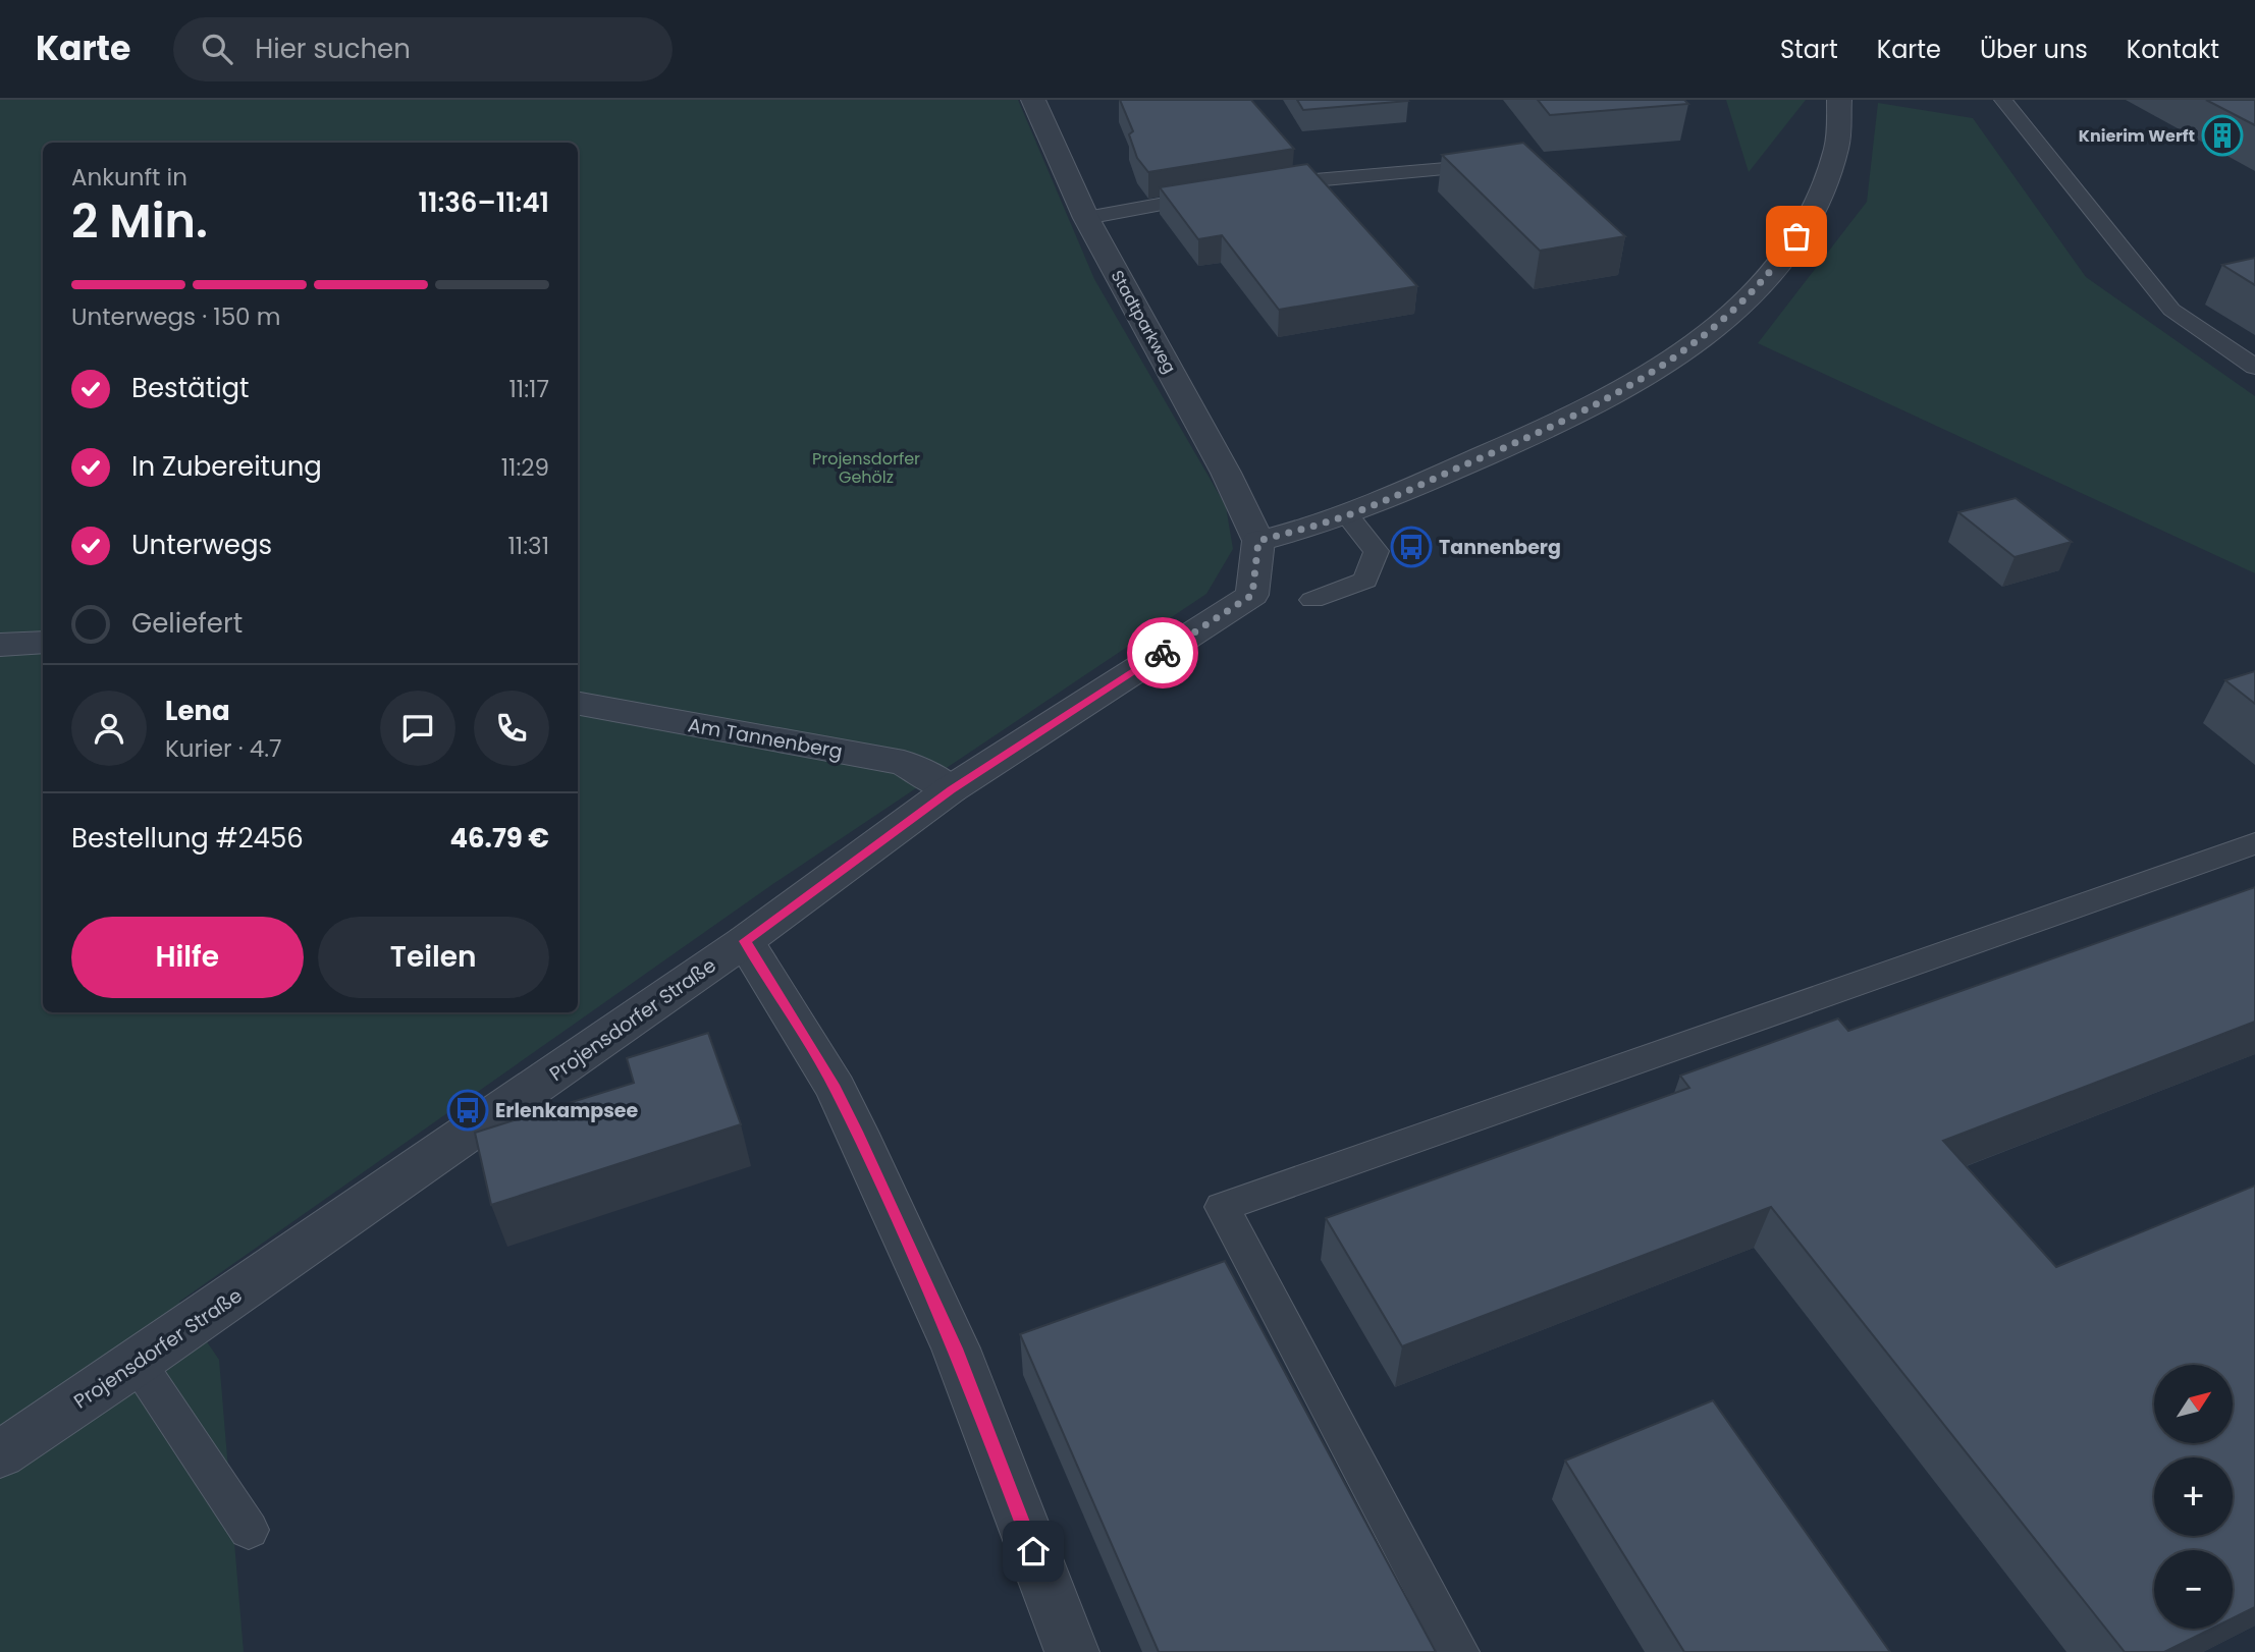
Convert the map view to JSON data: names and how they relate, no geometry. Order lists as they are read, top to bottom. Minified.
{"streets":{"street":["Stadtparkweg","Am Tannenberg","Projensdorfer Straße"]},"crossings":[["Stadtparkweg","Projensdorfer Straße"],["Am Tannenberg","Projensdorfer Straße"]],"parks":["Projensdorfer Gehölz"],"places":{"building":["Knierim Werft"],"bus stop":["Tannenberg","Erlenkampsee"]},"north":"top right","page":{"header":"Karte","search":"Hier suchen","nav":["Start","Karte","Über uns","Kontakt"],"heading":["2 Min.","Ankunft in","11:36–11:41"],"panel":["Lena","Kurier · 4.7","Bestellung #2456","46.79 €"],"bar":"Unterwegs · 150 m","list":[["Bestätigt","11:17"],["In Zubereitung","11:29"],["Unterwegs","11:31"],"Geliefert"],"buttons":["Hilfe","Teilen"],"map_buttons":["+","−"]}}
